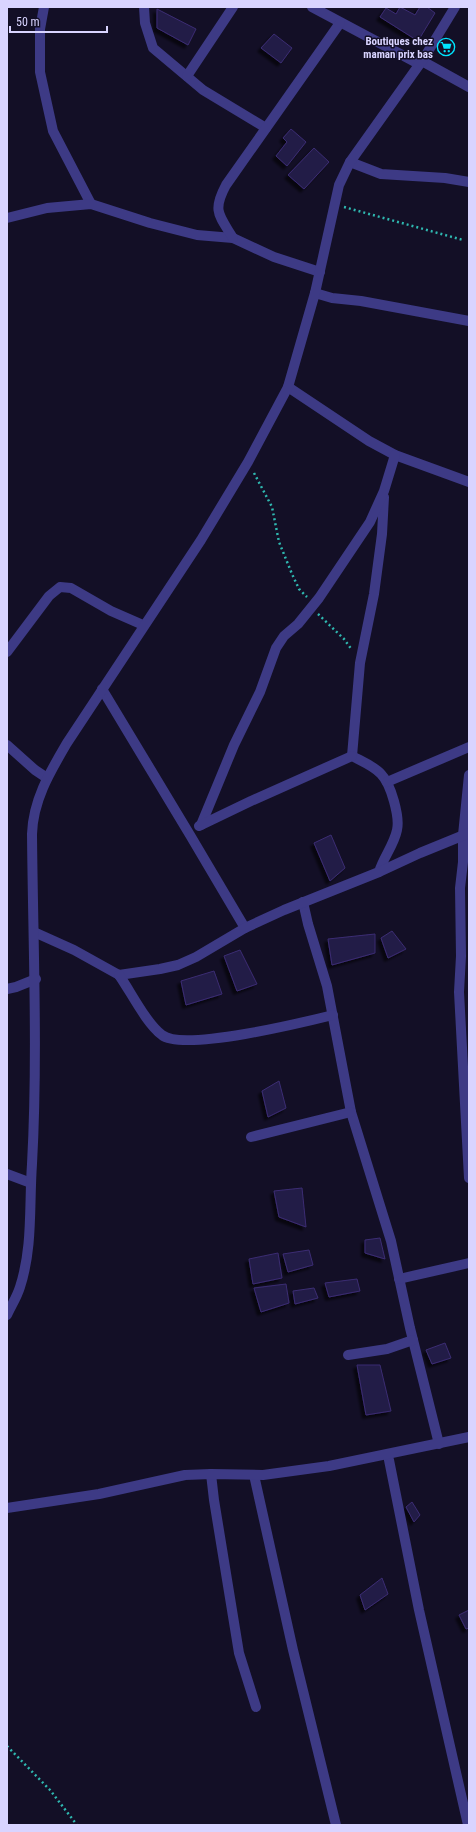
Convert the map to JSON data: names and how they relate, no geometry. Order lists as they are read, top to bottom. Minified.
{"places":{"supermarket":["Boutiques chez maman prix bas"]},"scale_bar":"50 m"}
